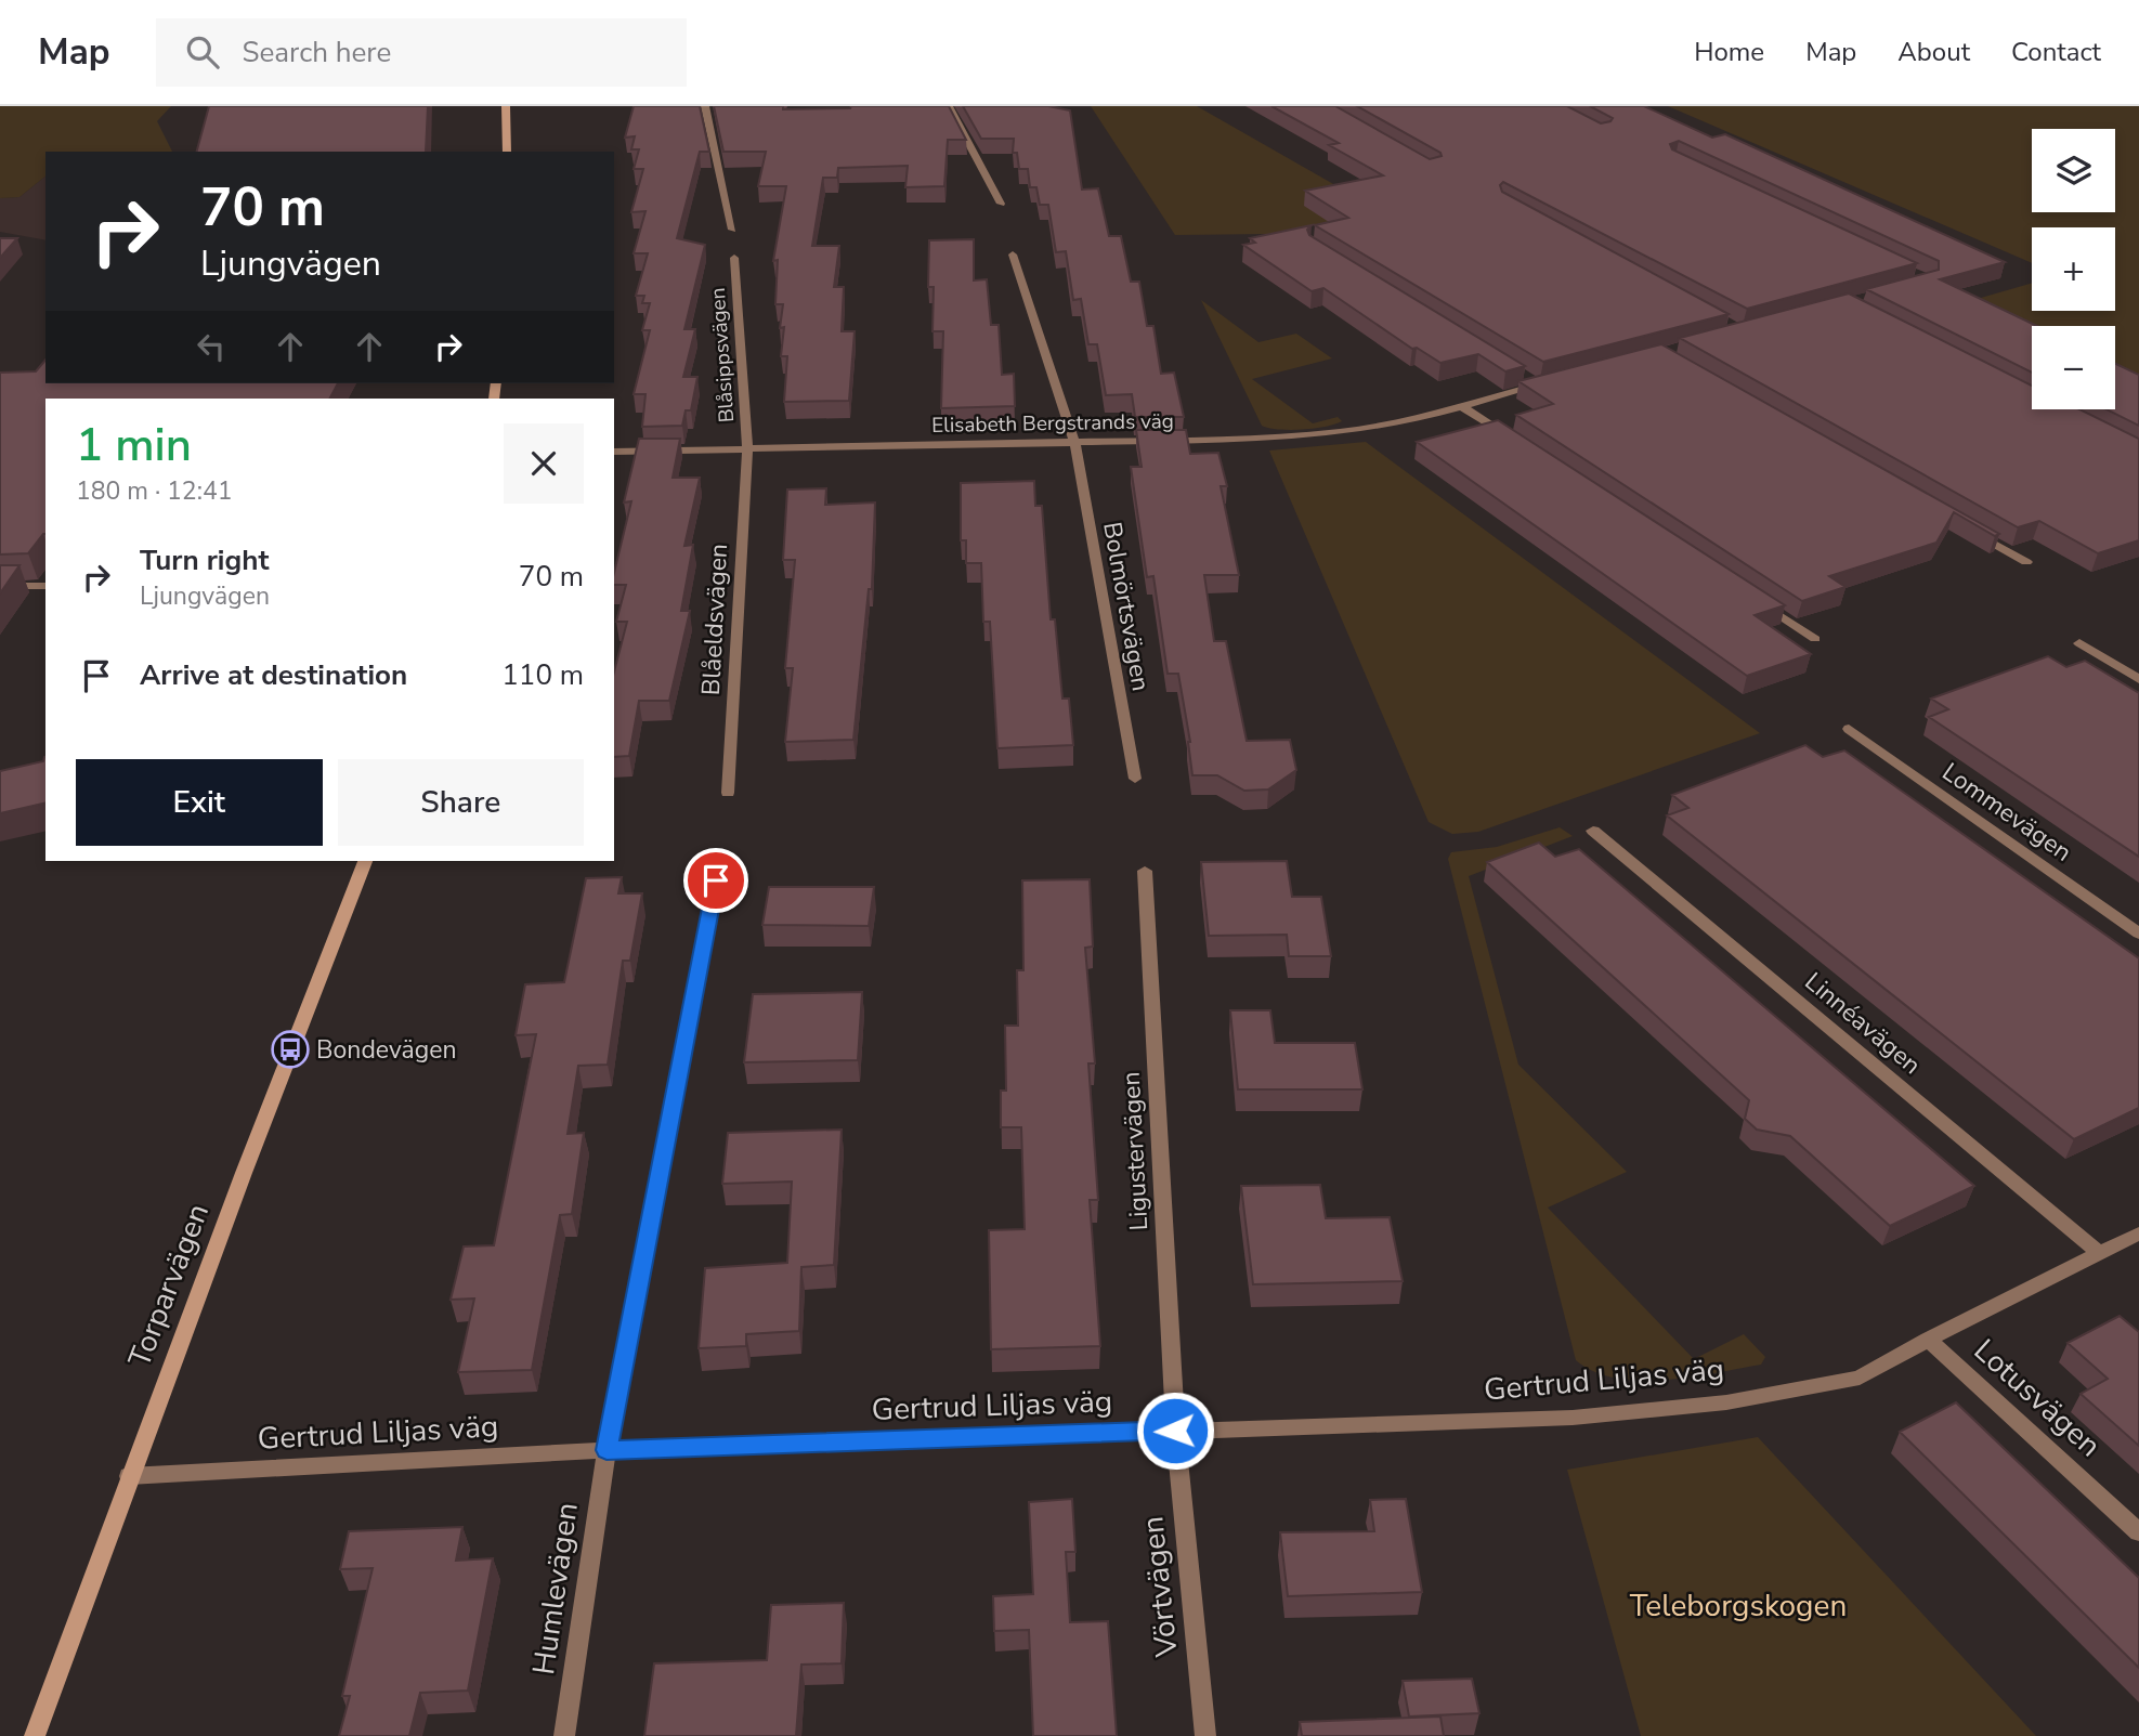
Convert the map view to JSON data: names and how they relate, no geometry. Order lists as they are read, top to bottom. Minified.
{"streets":{"street":["Blåsippsvägen","Elisabeth Bergstrands väg","Bolmörtsvägen","Blåeldsvägen","Lommevägen","Linnéavägen","Ligustervägen","Torparvägen","Gertrud Liljas väg","Lotusvägen","Vörtvägen","Humlevägen"]},"crossings":[["Blåsippsvägen","Elisabeth Bergstrands väg"],["Blåsippsvägen","Blåeldsvägen"],["Elisabeth Bergstrands väg","Bolmörtsvägen"],["Elisabeth Bergstrands väg","Blåeldsvägen"],["Linnéavägen","Gertrud Liljas väg"],["Ligustervägen","Gertrud Liljas väg"],["Ligustervägen","Vörtvägen"],["Torparvägen","Gertrud Liljas väg"],["Gertrud Liljas väg","Lotusvägen"],["Gertrud Liljas väg","Vörtvägen"],["Gertrud Liljas väg","Humlevägen"]],"parks":["Teleborgskogen"],"places":{"bus stop":["Bondevägen"]},"page":{"header":"Map","search":"Search here","nav":["Home","Map","About","Contact"],"map_buttons":["+","−"],"turn":["70 m","Ljungvägen"],"heading":["1 min","180 m · 12:41"],"list":[{"name":"Turn right","note":"Ljungvägen","value":"70 m"},{"name":"Arrive at destination","value":"110 m"}],"buttons":["Exit","Share"]}}
